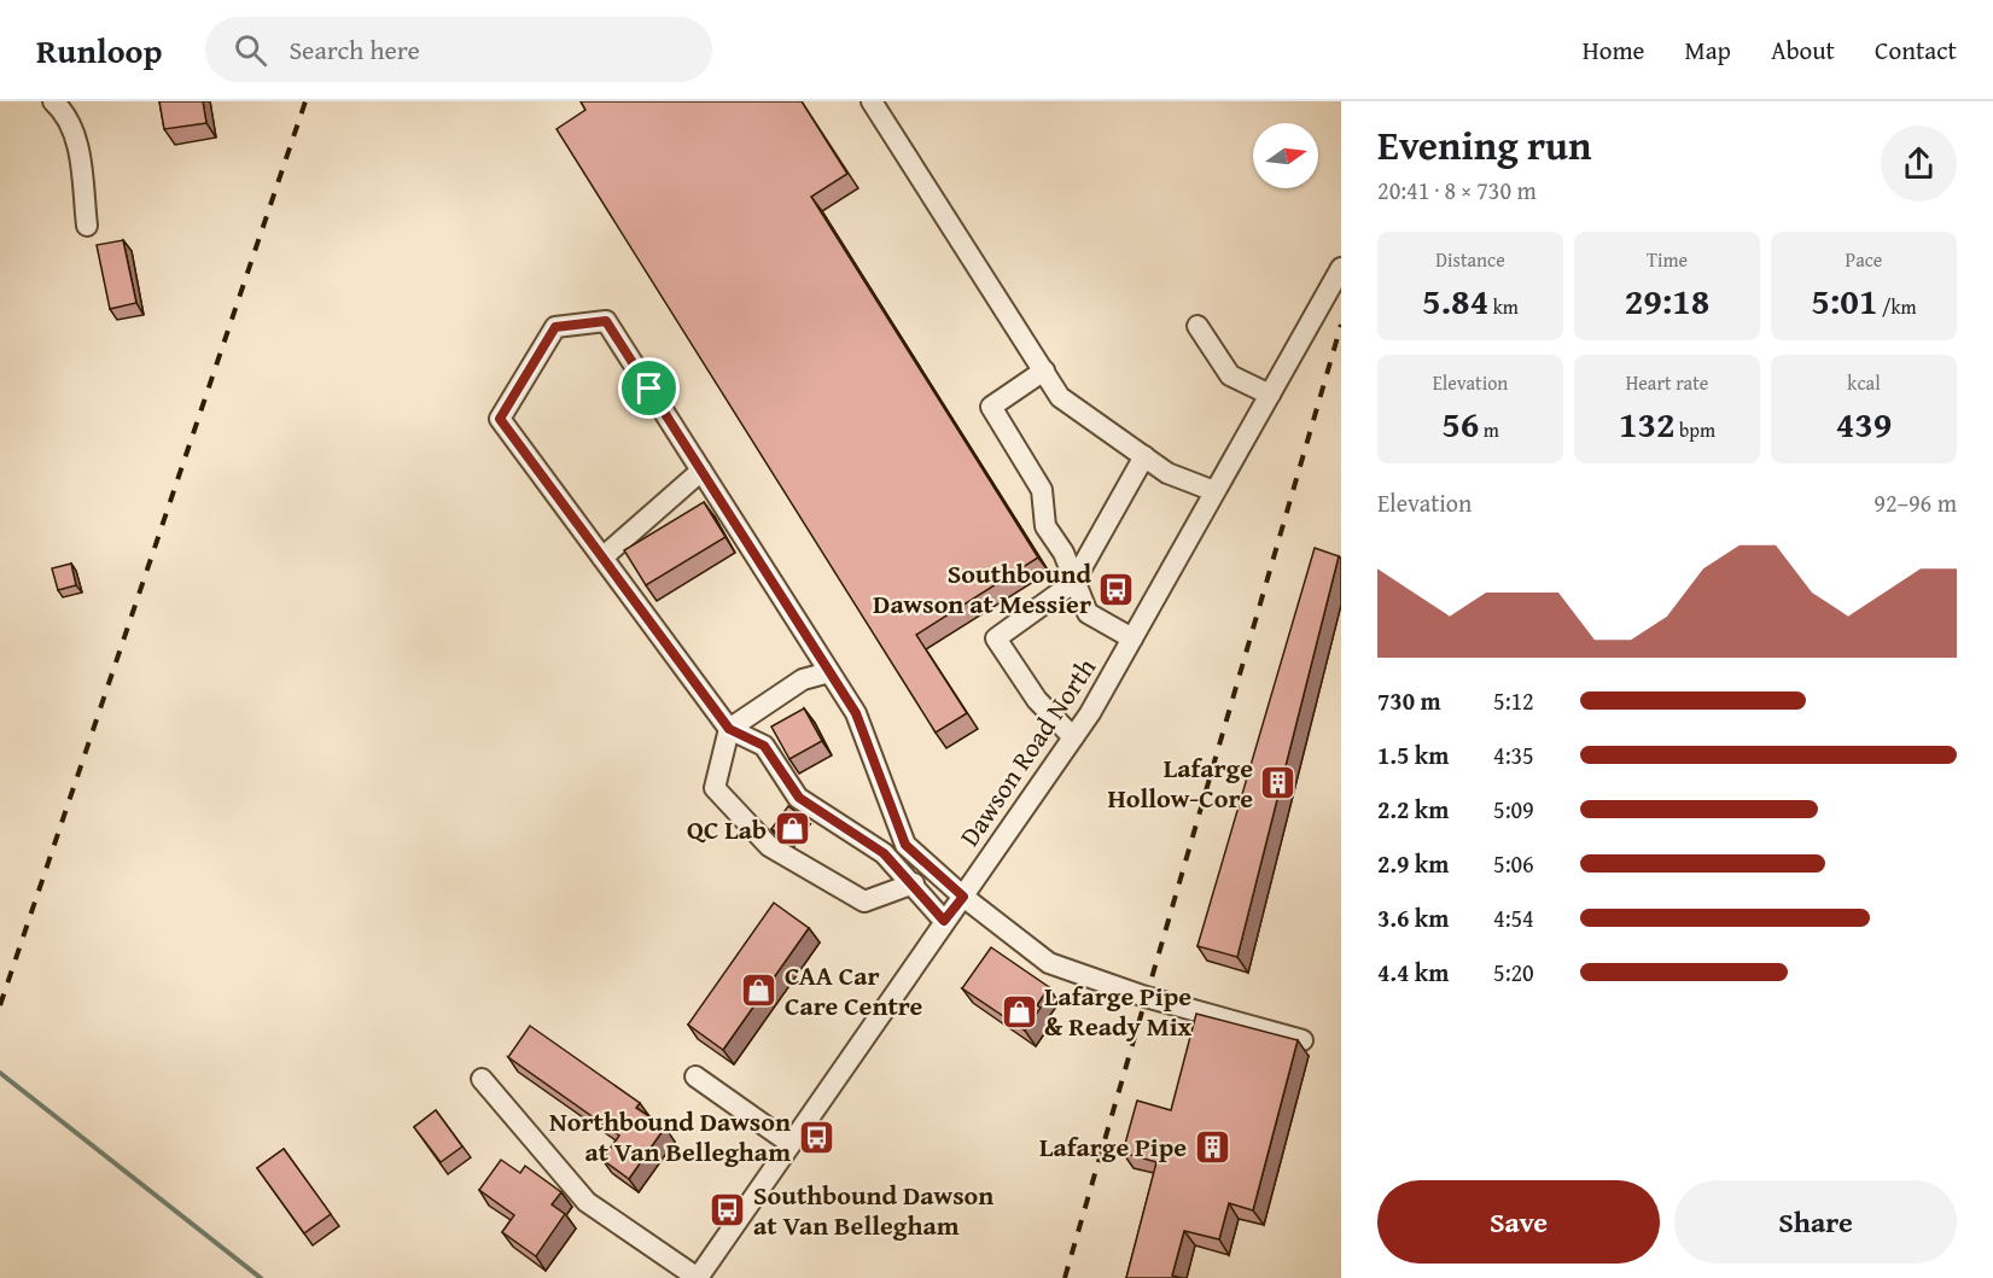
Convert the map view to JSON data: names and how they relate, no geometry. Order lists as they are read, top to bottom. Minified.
{"streets":{"street":["Dawson Road North"]},"places":{"bus stop":["Southbound Dawson at Messier","Northbound Dawson at Van Bellegham","Southbound Dawson at Van Bellegham"],"building":["Lafarge Hollow-Core","Lafarge Pipe"],"shop":["QC Lab","CAA Car Care Centre","Lafarge Pipe & Ready Mix"]},"north":"right","page":{"header":"Runloop","search":"Search here","nav":["Home","Map","About","Contact"],"heading":["Evening run","20:41 · 8 × 730 m"],"stats":[["Distance","5.84 km"],["Time","29:18"],["Pace","5:01 /km"],["Elevation","56 m"],["Heart rate","132 bpm"],["kcal","439"]],"chart":["Elevation","92–96 m"],"list":[{"name":"730 m","note":"5:12"},{"name":"1.5 km","note":"4:35"},{"name":"2.2 km","note":"5:09"},{"name":"2.9 km","note":"5:06"},{"name":"3.6 km","note":"4:54"},{"name":"4.4 km","note":"5:20"}],"buttons":["Save","Share"]}}
